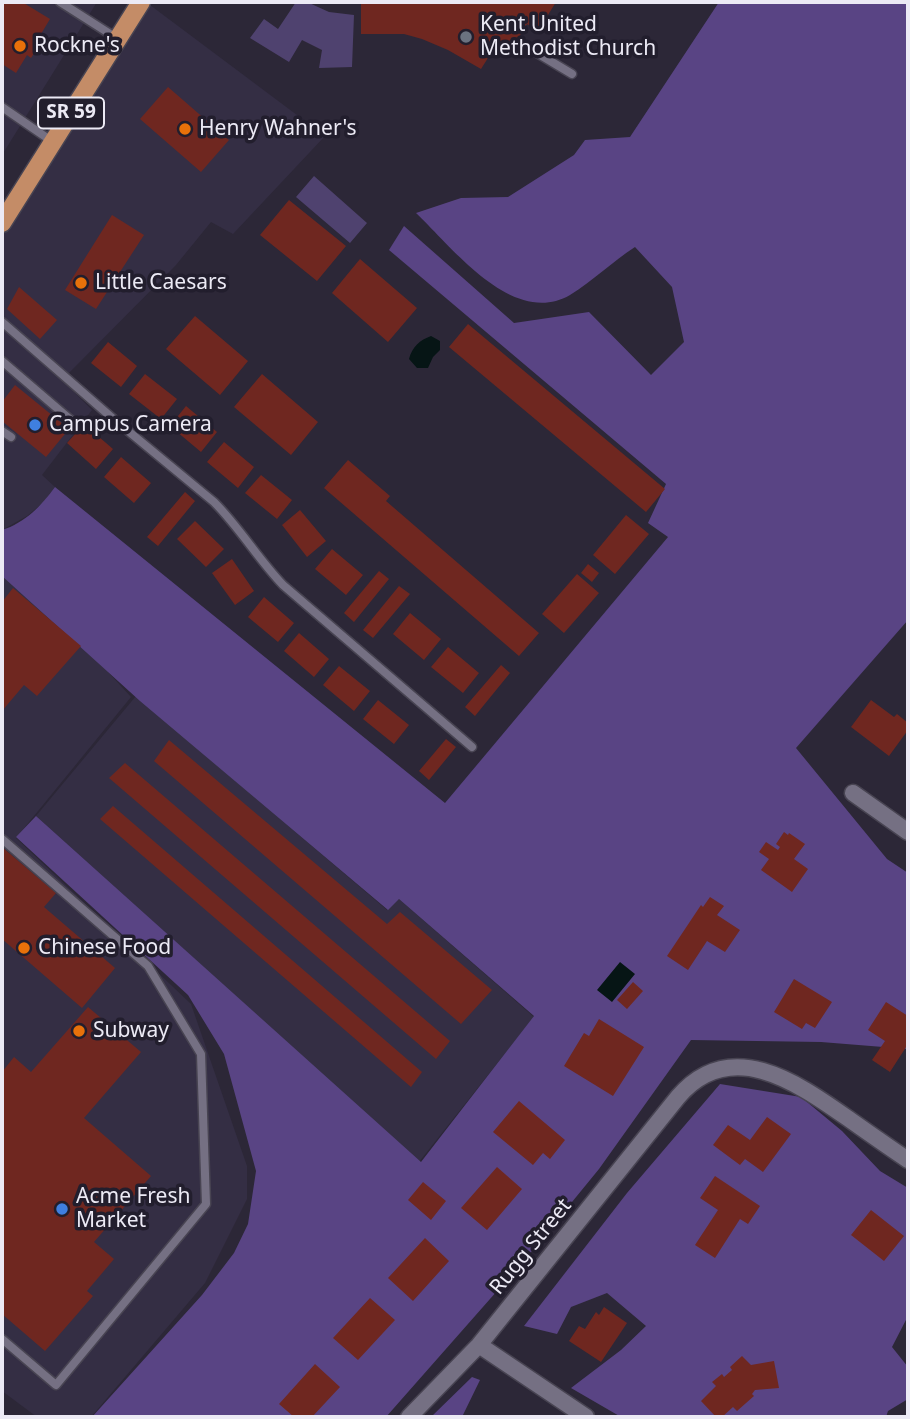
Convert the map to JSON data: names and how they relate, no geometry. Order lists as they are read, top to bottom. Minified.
{"streets":{"main road":["SR 59"],"street":["Rugg Street"]},"places":["Kent United Methodist Church","Rockne's","Henry Wahner's","Little Caesars","Campus Camera","Chinese Food","Subway","Acme Fresh Market"]}
